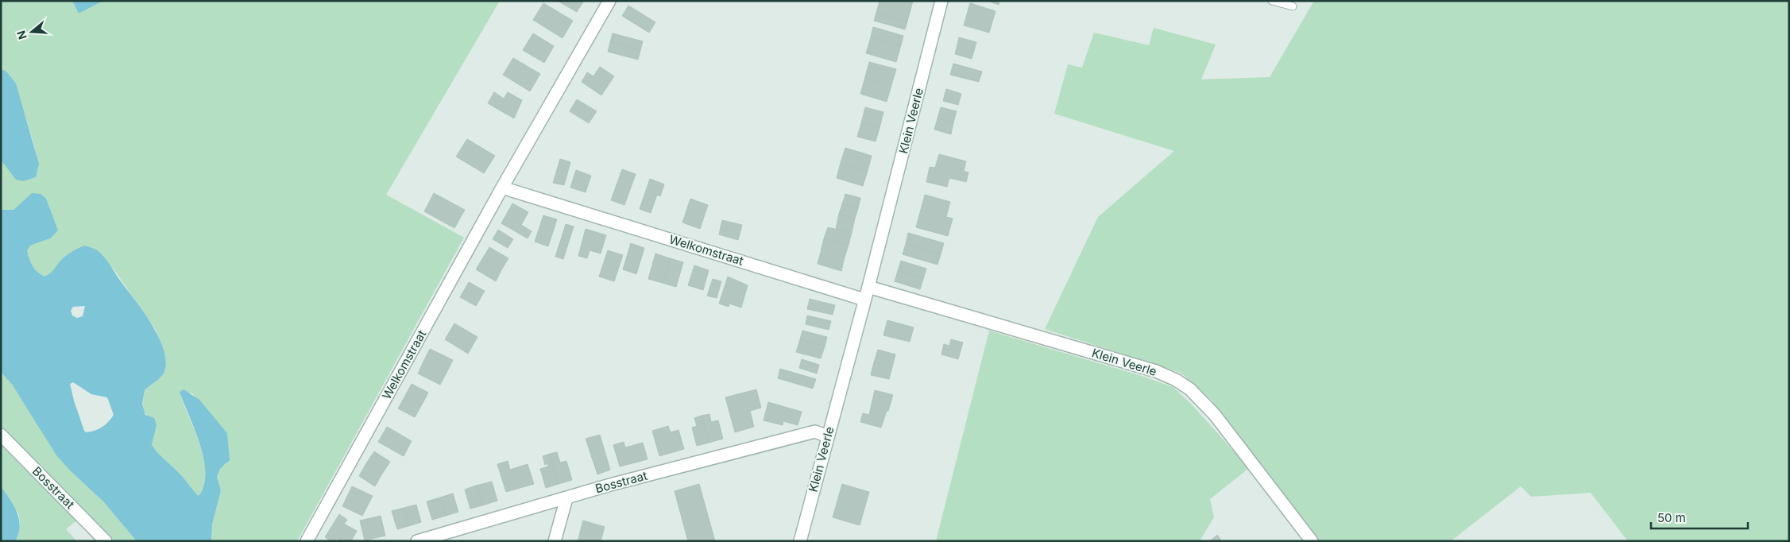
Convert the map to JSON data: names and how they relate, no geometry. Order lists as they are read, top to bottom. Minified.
{"streets":{"street":["Klein Veerle","Welkomstraat","Bosstraat"]},"crossings":[["Klein Veerle","Welkomstraat"],["Klein Veerle","Bosstraat"]],"scale_bar":"50 m","north":"left"}
